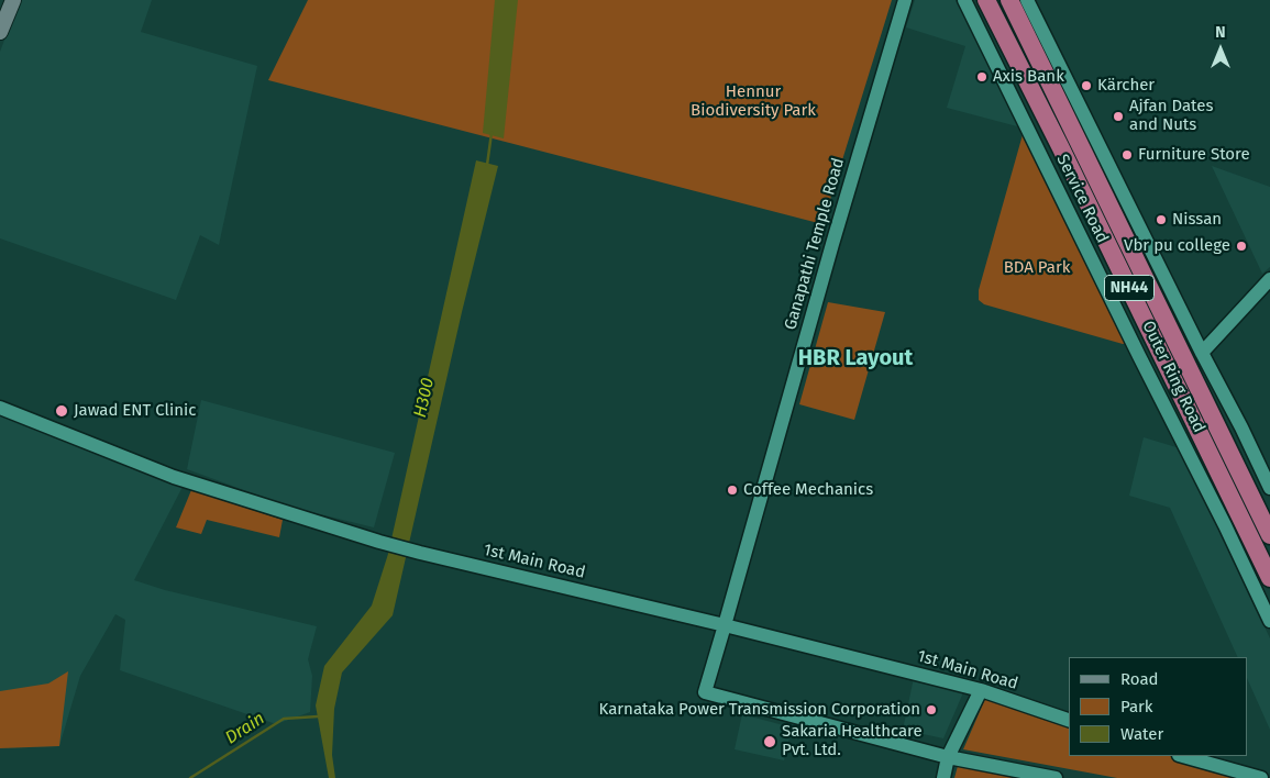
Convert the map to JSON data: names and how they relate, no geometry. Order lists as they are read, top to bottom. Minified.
{"streets":{"highway":["NH44","Outer Ring Road"],"street":["Service Road","Ganapathi Temple Road","1st Main Road"]},"crossings":[["Ganapathi Temple Road","1st Main Road"]],"districts":["HBR Layout"],"water":["H300","Drain"],"parks":["Hennur Biodiversity Park","BDA Park"],"places":["Axis Bank","Kärcher","Ajfan Dates and Nuts","Furniture Store","Nissan","Vbr pu college","Jawad ENT Clinic","Coffee Mechanics","Karnataka Power Transmission Corporation","Sakaria Healthcare Pvt. Ltd."],"legend":["Road","Park","Water"],"north":"top"}
